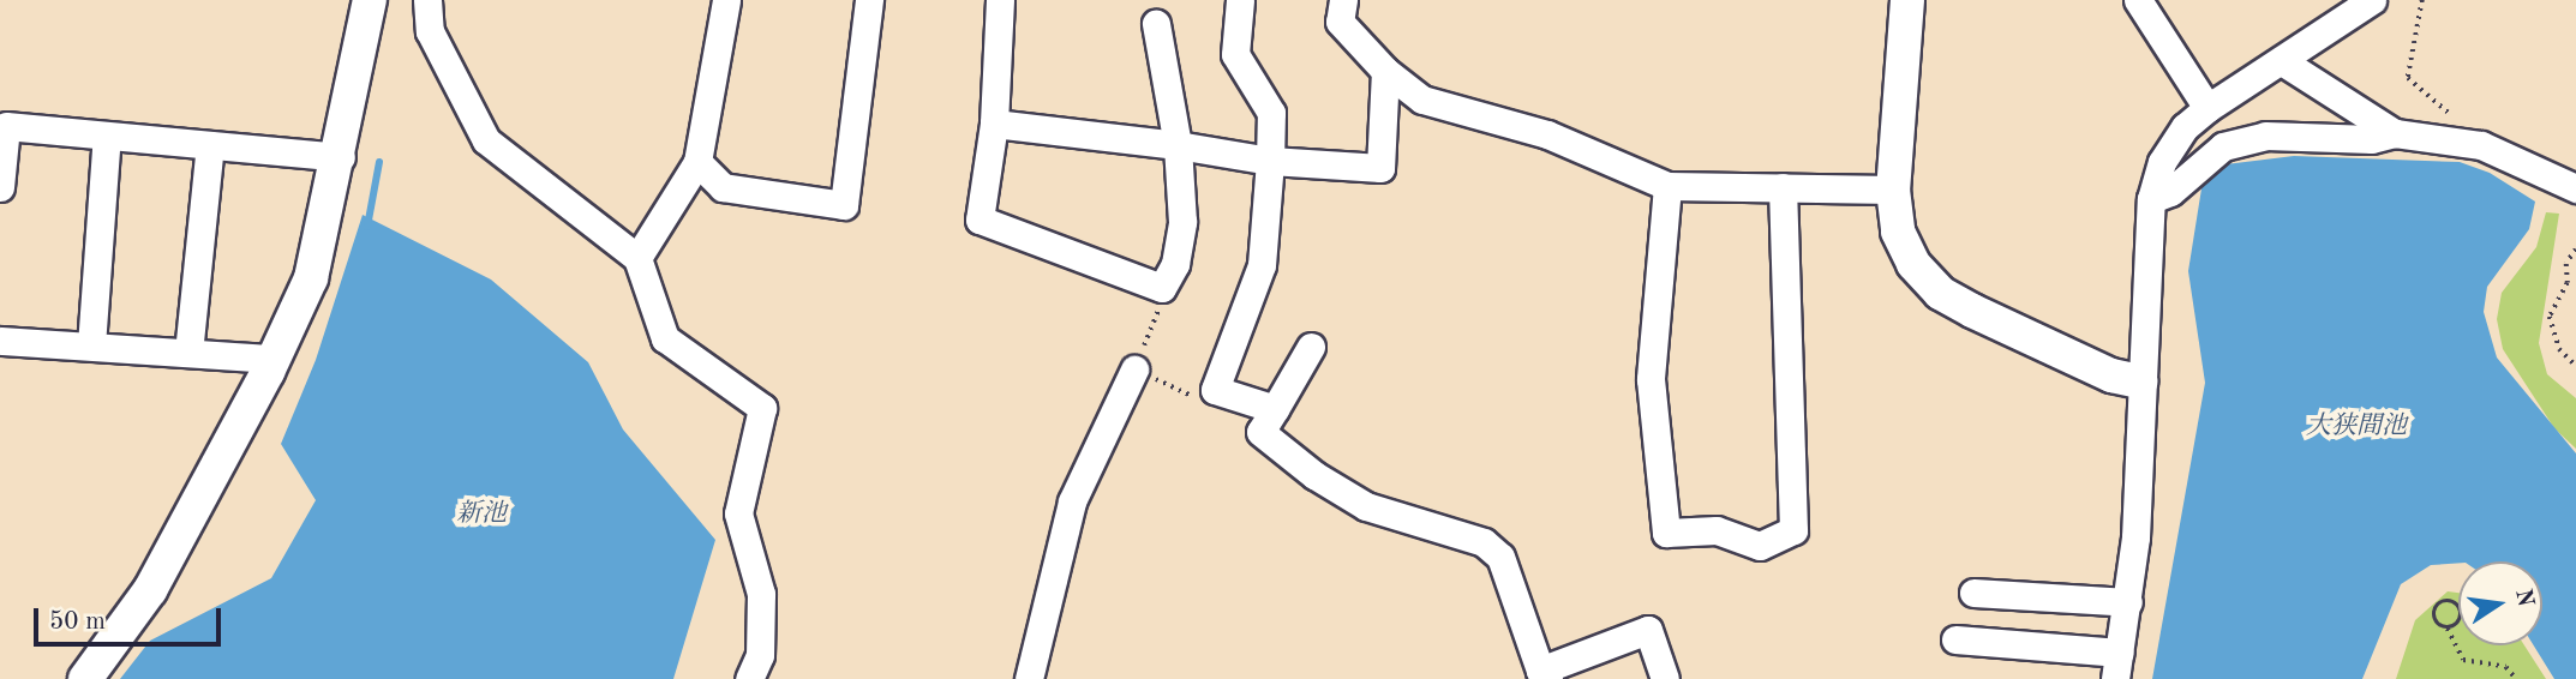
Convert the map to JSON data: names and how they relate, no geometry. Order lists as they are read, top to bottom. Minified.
{"water":["大狭間池","新池"],"scale_bar":"50 m","north":"right"}
